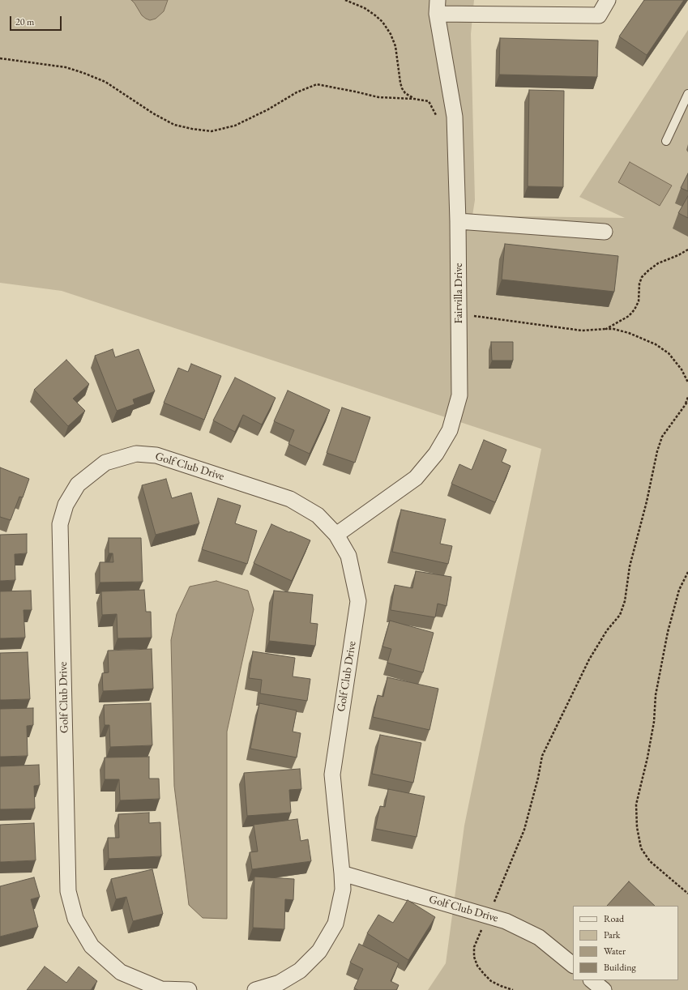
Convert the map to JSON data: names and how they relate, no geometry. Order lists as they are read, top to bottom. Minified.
{"streets":{"street":["Fairvilla Drive","Golf Club Drive"]},"crossings":[["Fairvilla Drive","Golf Club Drive"]],"legend":["Road","Park","Water","Building"],"scale_bar":"20 m"}
